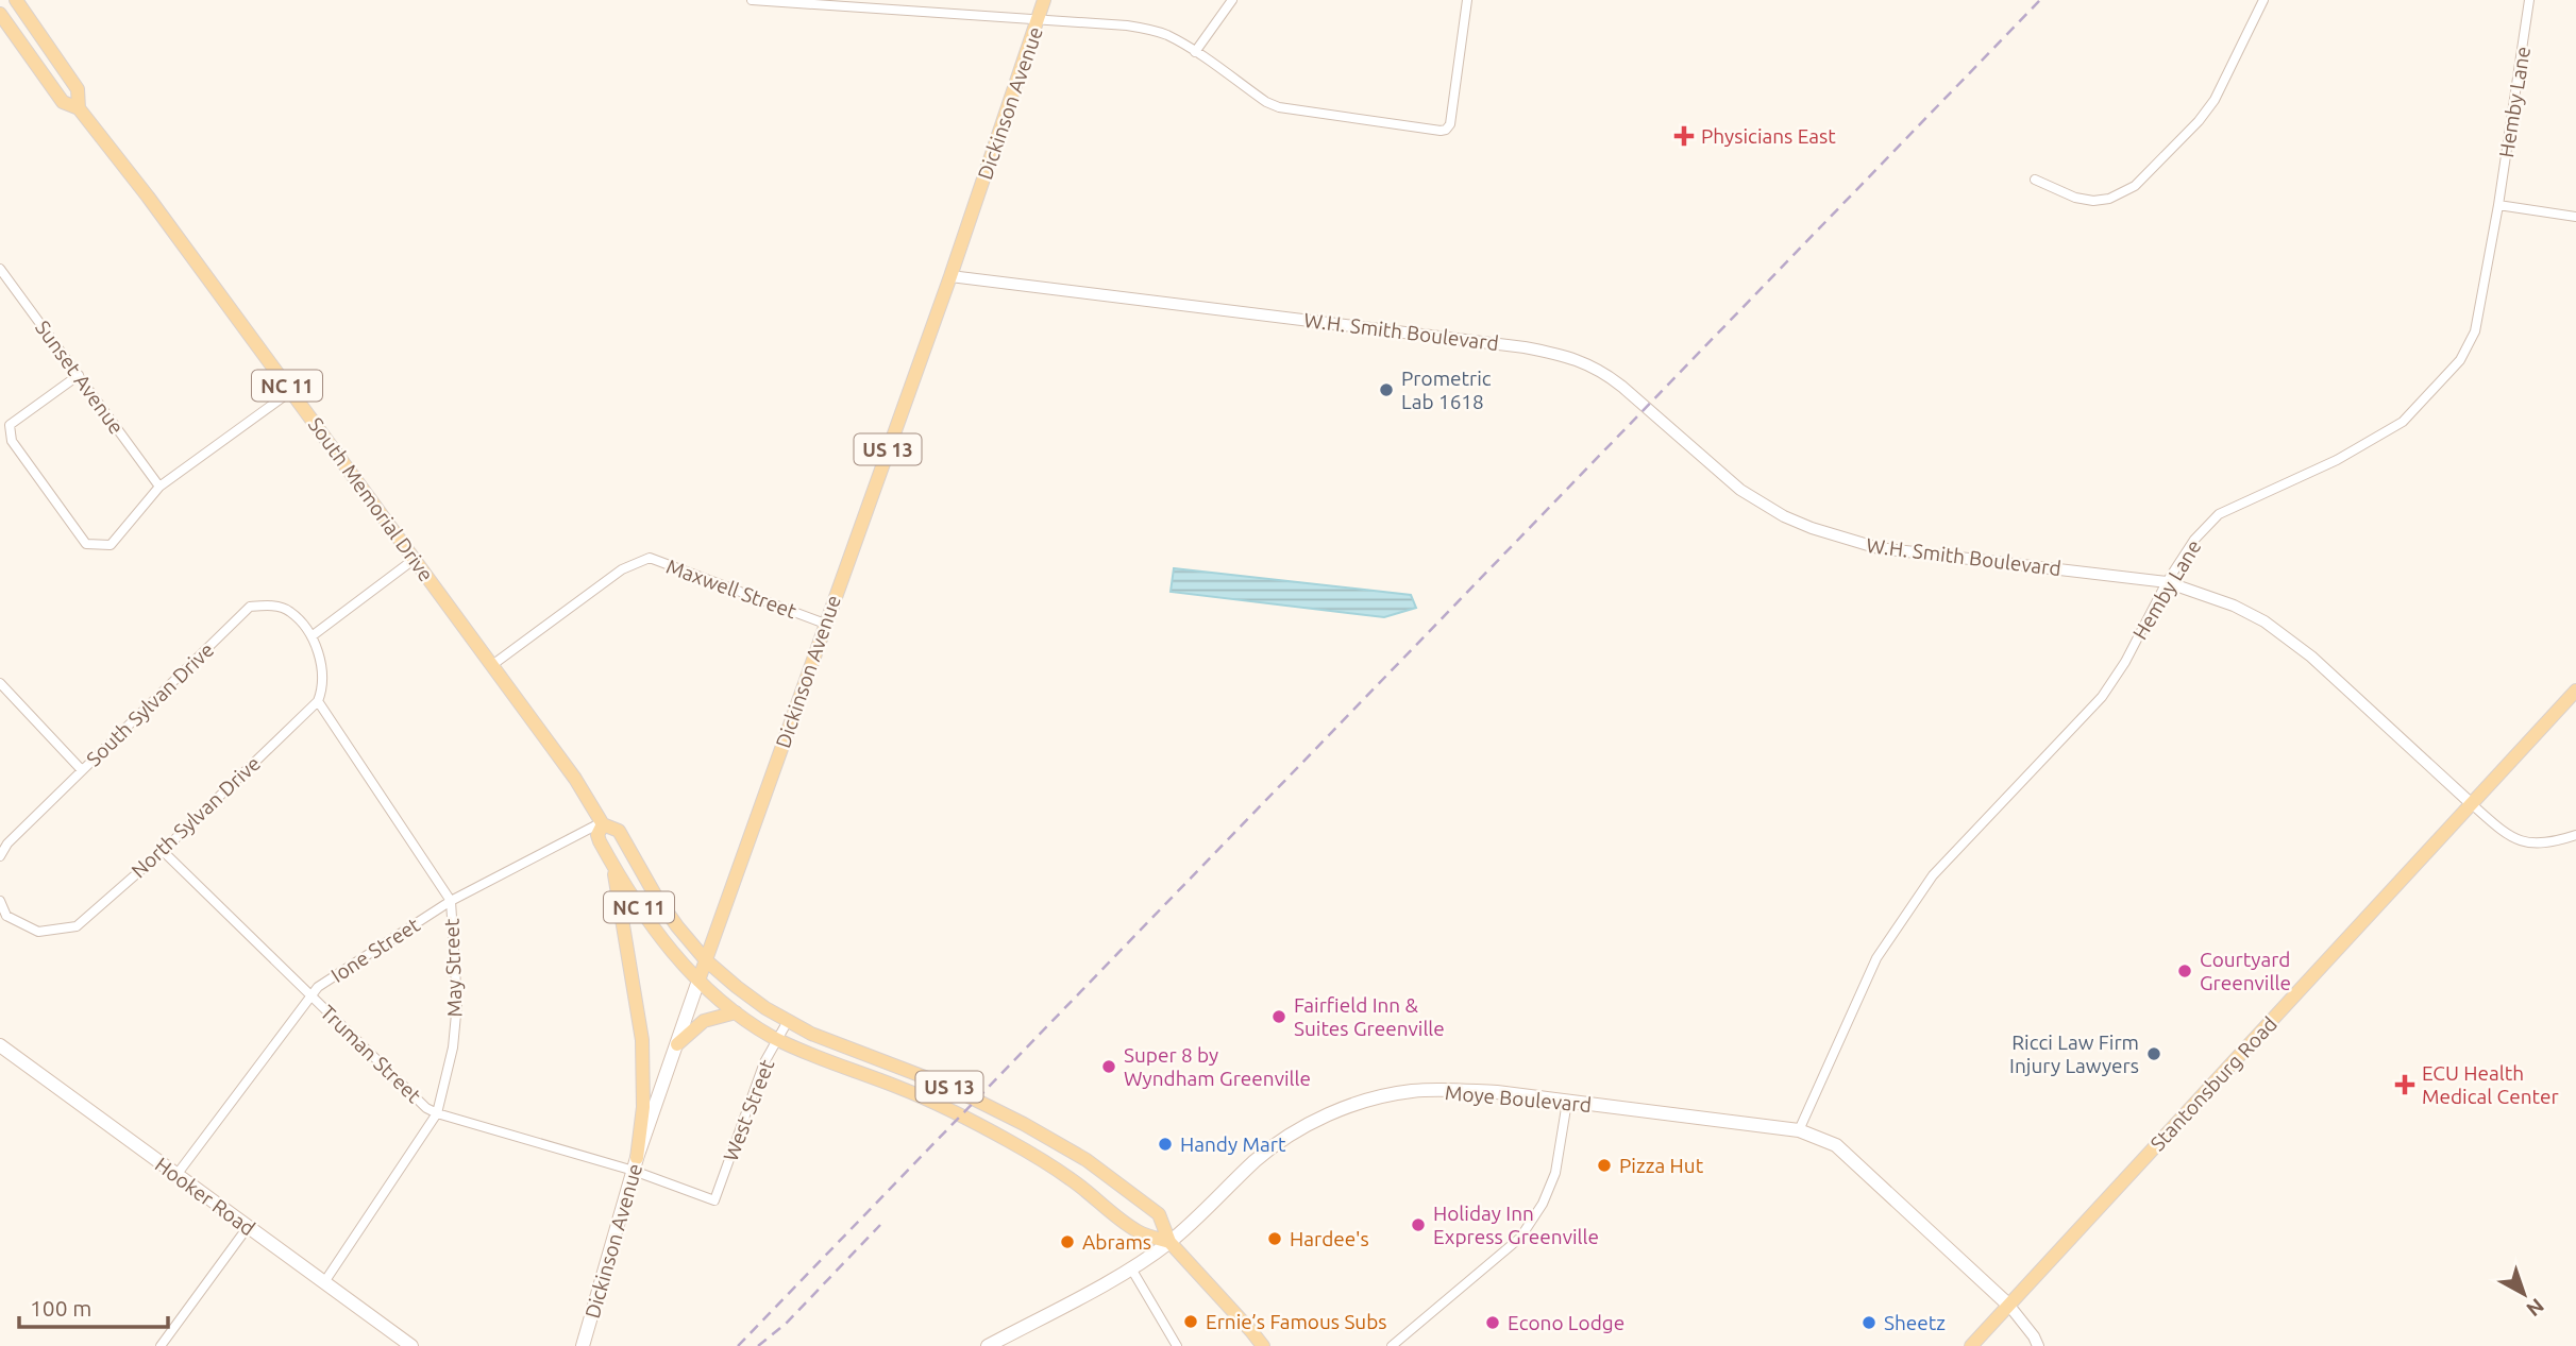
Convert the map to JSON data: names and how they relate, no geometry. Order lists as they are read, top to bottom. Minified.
{"streets":{"main road":["Dickinson Avenue","NC 11","US 13","South Memorial Drive","Stantonsburg Road","Moye Boulevard","Hooker Road"],"street":["Hemby Lane","W.H. Smith Boulevard","Sunset Avenue","Maxwell Street","South Sylvan Drive","North Sylvan Drive","Ione Street","May Street","Truman Street","West Street"]},"crossings":[["Hemby Lane","W.H. Smith Boulevard"],["Hemby Lane","Moye Boulevard"],["Dickinson Avenue","W.H. Smith Boulevard"],["Dickinson Avenue","South Memorial Drive"],["Dickinson Avenue","Maxwell Street"],["Dickinson Avenue","Truman Street"],["W.H. Smith Boulevard","Stantonsburg Road"],["South Memorial Drive","Maxwell Street"],["South Memorial Drive","Ione Street"],["South Memorial Drive","Moye Boulevard"],["South Memorial Drive","West Street"],["North Sylvan Drive","May Street"],["North Sylvan Drive","Truman Street"],["Ione Street","May Street"],["Ione Street","Truman Street"],["Ione Street","Hooker Road"],["May Street","Truman Street"],["May Street","Hooker Road"],["Truman Street","West Street"],["Stantonsburg Road","Moye Boulevard"]],"places":{"health":["Physicians East","ECU Health Medical Center"],"other":["Prometric Lab 1618","Courtyard Greenville","Fairfield Inn & Suites Greenville","Ricci Law Firm Injury Lawyers","Super 8 by Wyndham Greenville","Handy Mart","Pizza Hut","Holiday Inn Express Greenville","Hardee's","Abrams","Ernie’s Famous Subs","Econo Lodge","Sheetz"]},"scale_bar":"100 m","north":"bottom right"}
